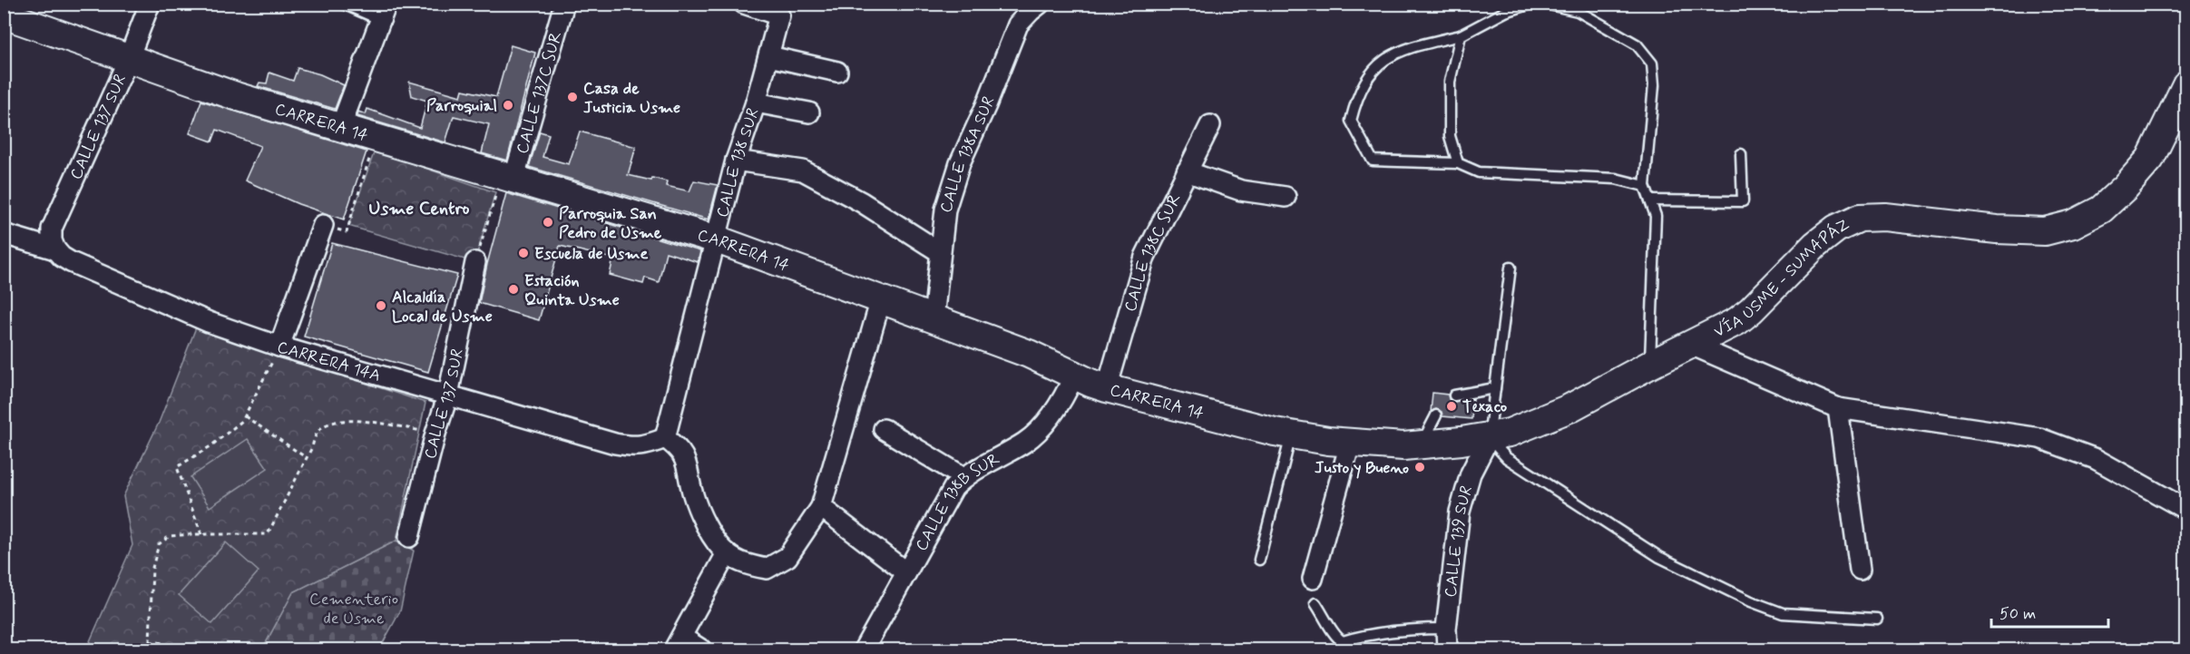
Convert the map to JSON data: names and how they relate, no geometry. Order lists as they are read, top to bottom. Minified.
{"streets":{"street":["CALLE 137C SUR","CARRERA 14","CALLE 137 SUR","CALLE 138A SUR","CALLE 138 SUR","CALLE 138C SUR","VÍA USME - SUMAPÁZ","CARRERA 14A","CALLE 138B SUR","CALLE 139 SUR"]},"crossings":[["CALLE 137C SUR","CARRERA 14"],["CARRERA 14","CALLE 137 SUR"],["CARRERA 14","CALLE 138A SUR"],["CARRERA 14","CALLE 138 SUR"],["CARRERA 14","CALLE 138C SUR"],["CARRERA 14","VÍA USME - SUMAPÁZ"],["CARRERA 14","CALLE 138B SUR"],["CARRERA 14","CALLE 139 SUR"],["CALLE 137 SUR","CARRERA 14A"],["CALLE 138 SUR","CARRERA 14A"],["VÍA USME - SUMAPÁZ","CALLE 139 SUR"]],"districts":["Usme Centro"],"parks":["Cementerio de Usme"],"places":["Casa de Justicia Usme","Parroquial","Parroquia San Pedro de Usme","Escuela de Usme","Estación Quinta Usme","Alcaldía Local de Usme","Texaco","Justo y Bueno"],"scale_bar":"50 m"}
